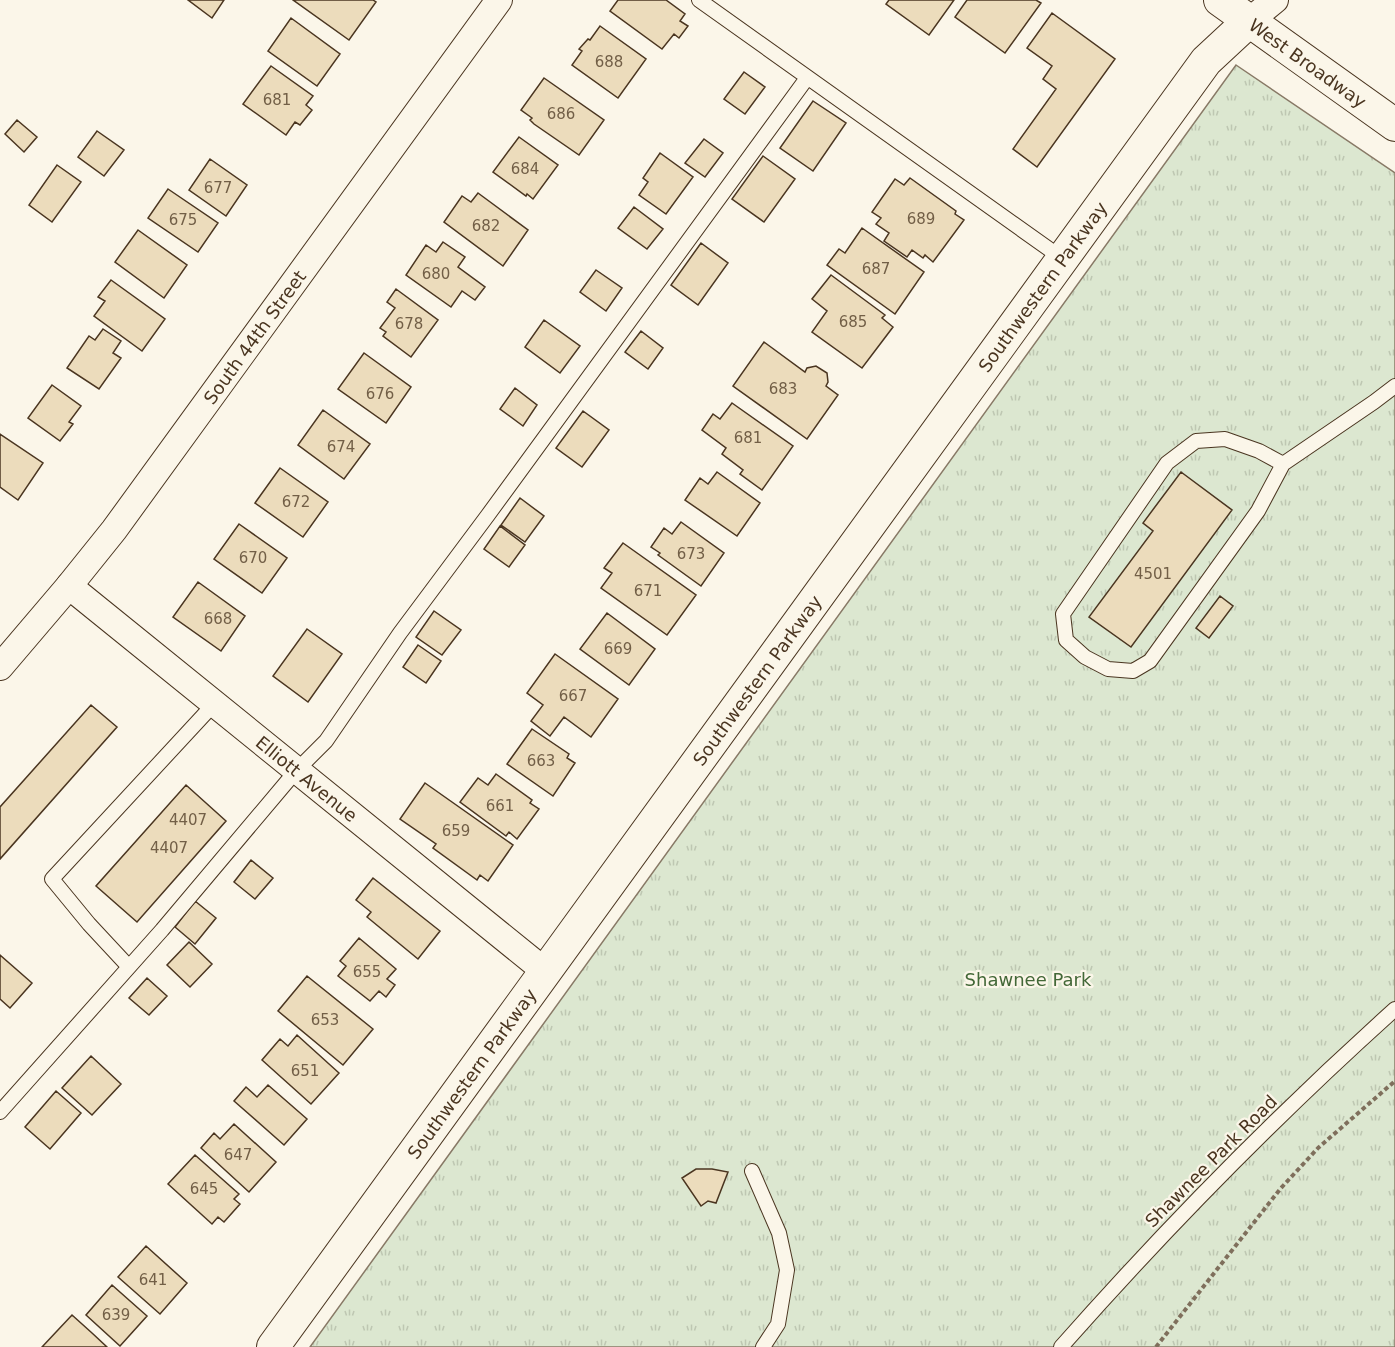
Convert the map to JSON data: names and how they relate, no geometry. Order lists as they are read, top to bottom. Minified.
{"streets":{"street":["West Broadway","Southwestern Parkway","South 44th Street","Elliott Avenue"],"lane":["Shawnee Park Road"]},"crossings":[["West Broadway","Southwestern Parkway"],["Southwestern Parkway","Elliott Avenue"],["South 44th Street","Elliott Avenue"]],"parks":["Shawnee Park"],"house_numbers":["688","681","686","684","677","689","675","682","687","680","685","678","683","676","681","674","672","673","670","4501","671","668","669","667","663","661","4407","659","4407","655","653","651","647","645","641","639"]}
